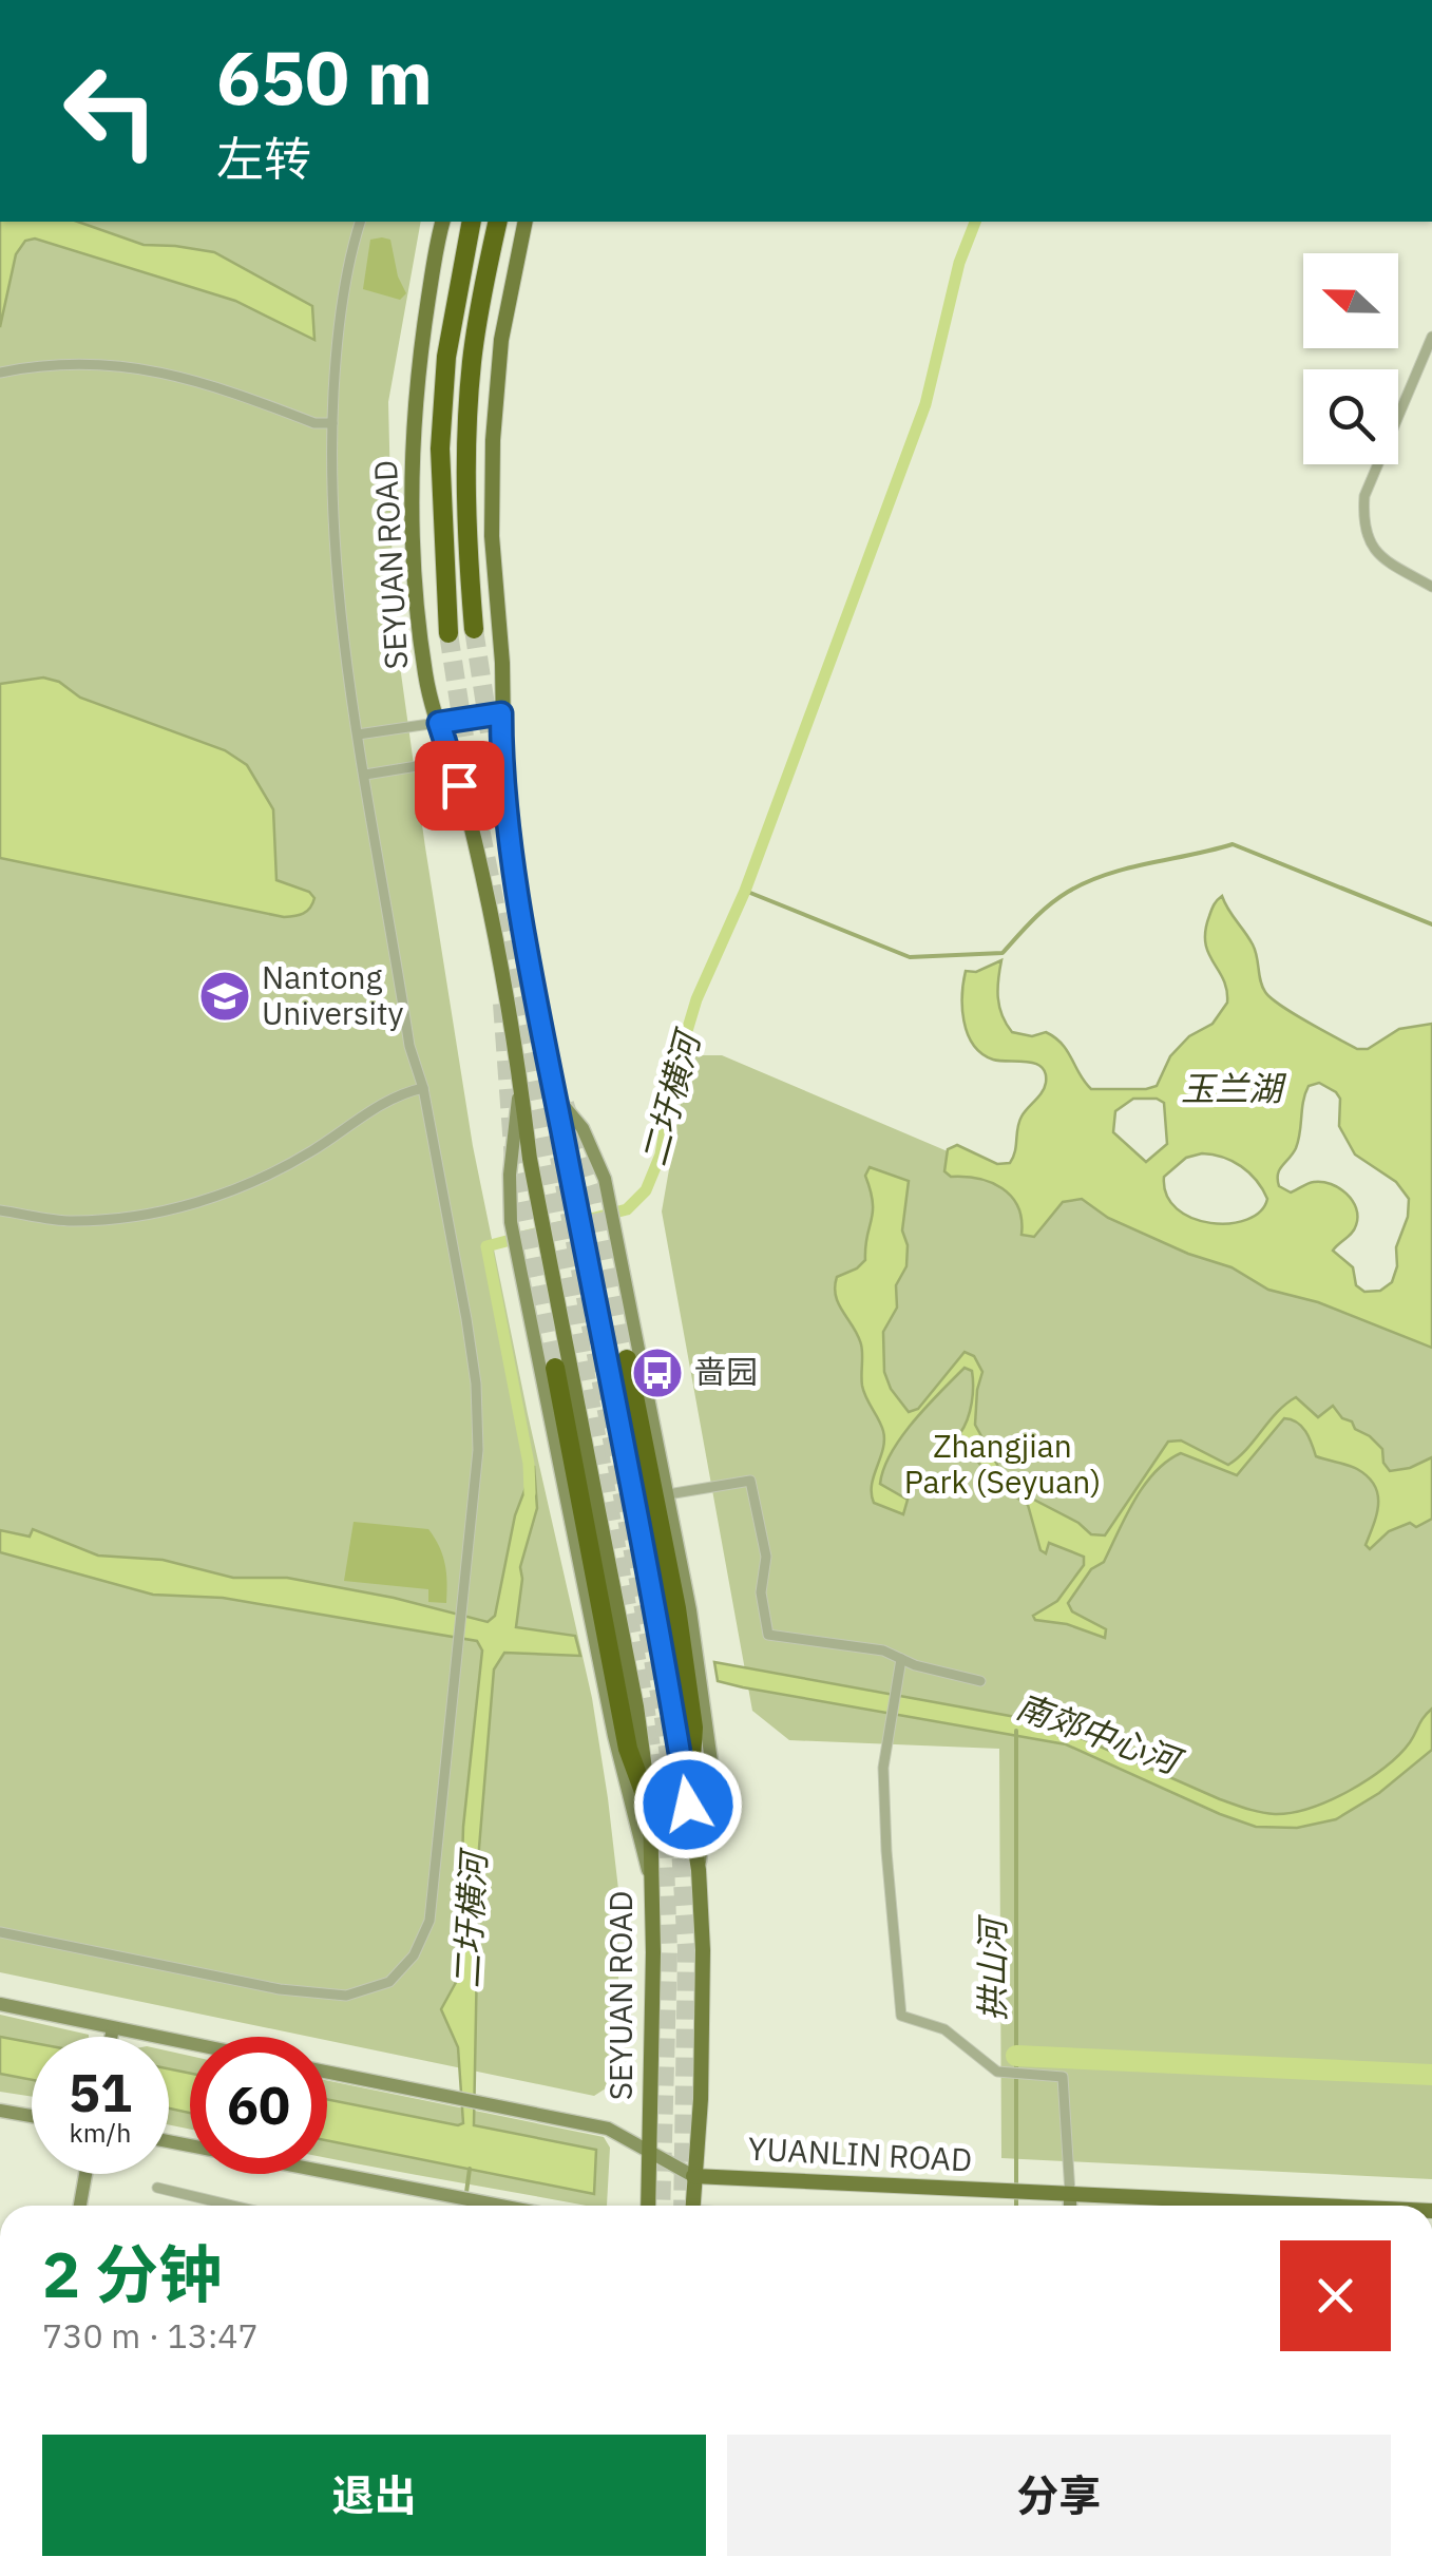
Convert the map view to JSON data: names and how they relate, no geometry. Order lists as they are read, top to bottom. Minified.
{"streets":{"main road":["SEYUAN ROAD","YUANLIN ROAD"]},"crossings":[["SEYUAN ROAD","YUANLIN ROAD"]],"water":["玉兰湖","二圩横河","南郊中心河","拱山河"],"parks":["Zhangjian Park (Seyuan)"],"places":{"school or university":["Nantong University"],"bus stop":["啬园"]},"north":"left","page":{"turn":["650 m","左转"],"speed":"51 km/h","limit":"60","heading":["2 分钟","730 m · 13:47"],"buttons":["退出","分享"]}}
